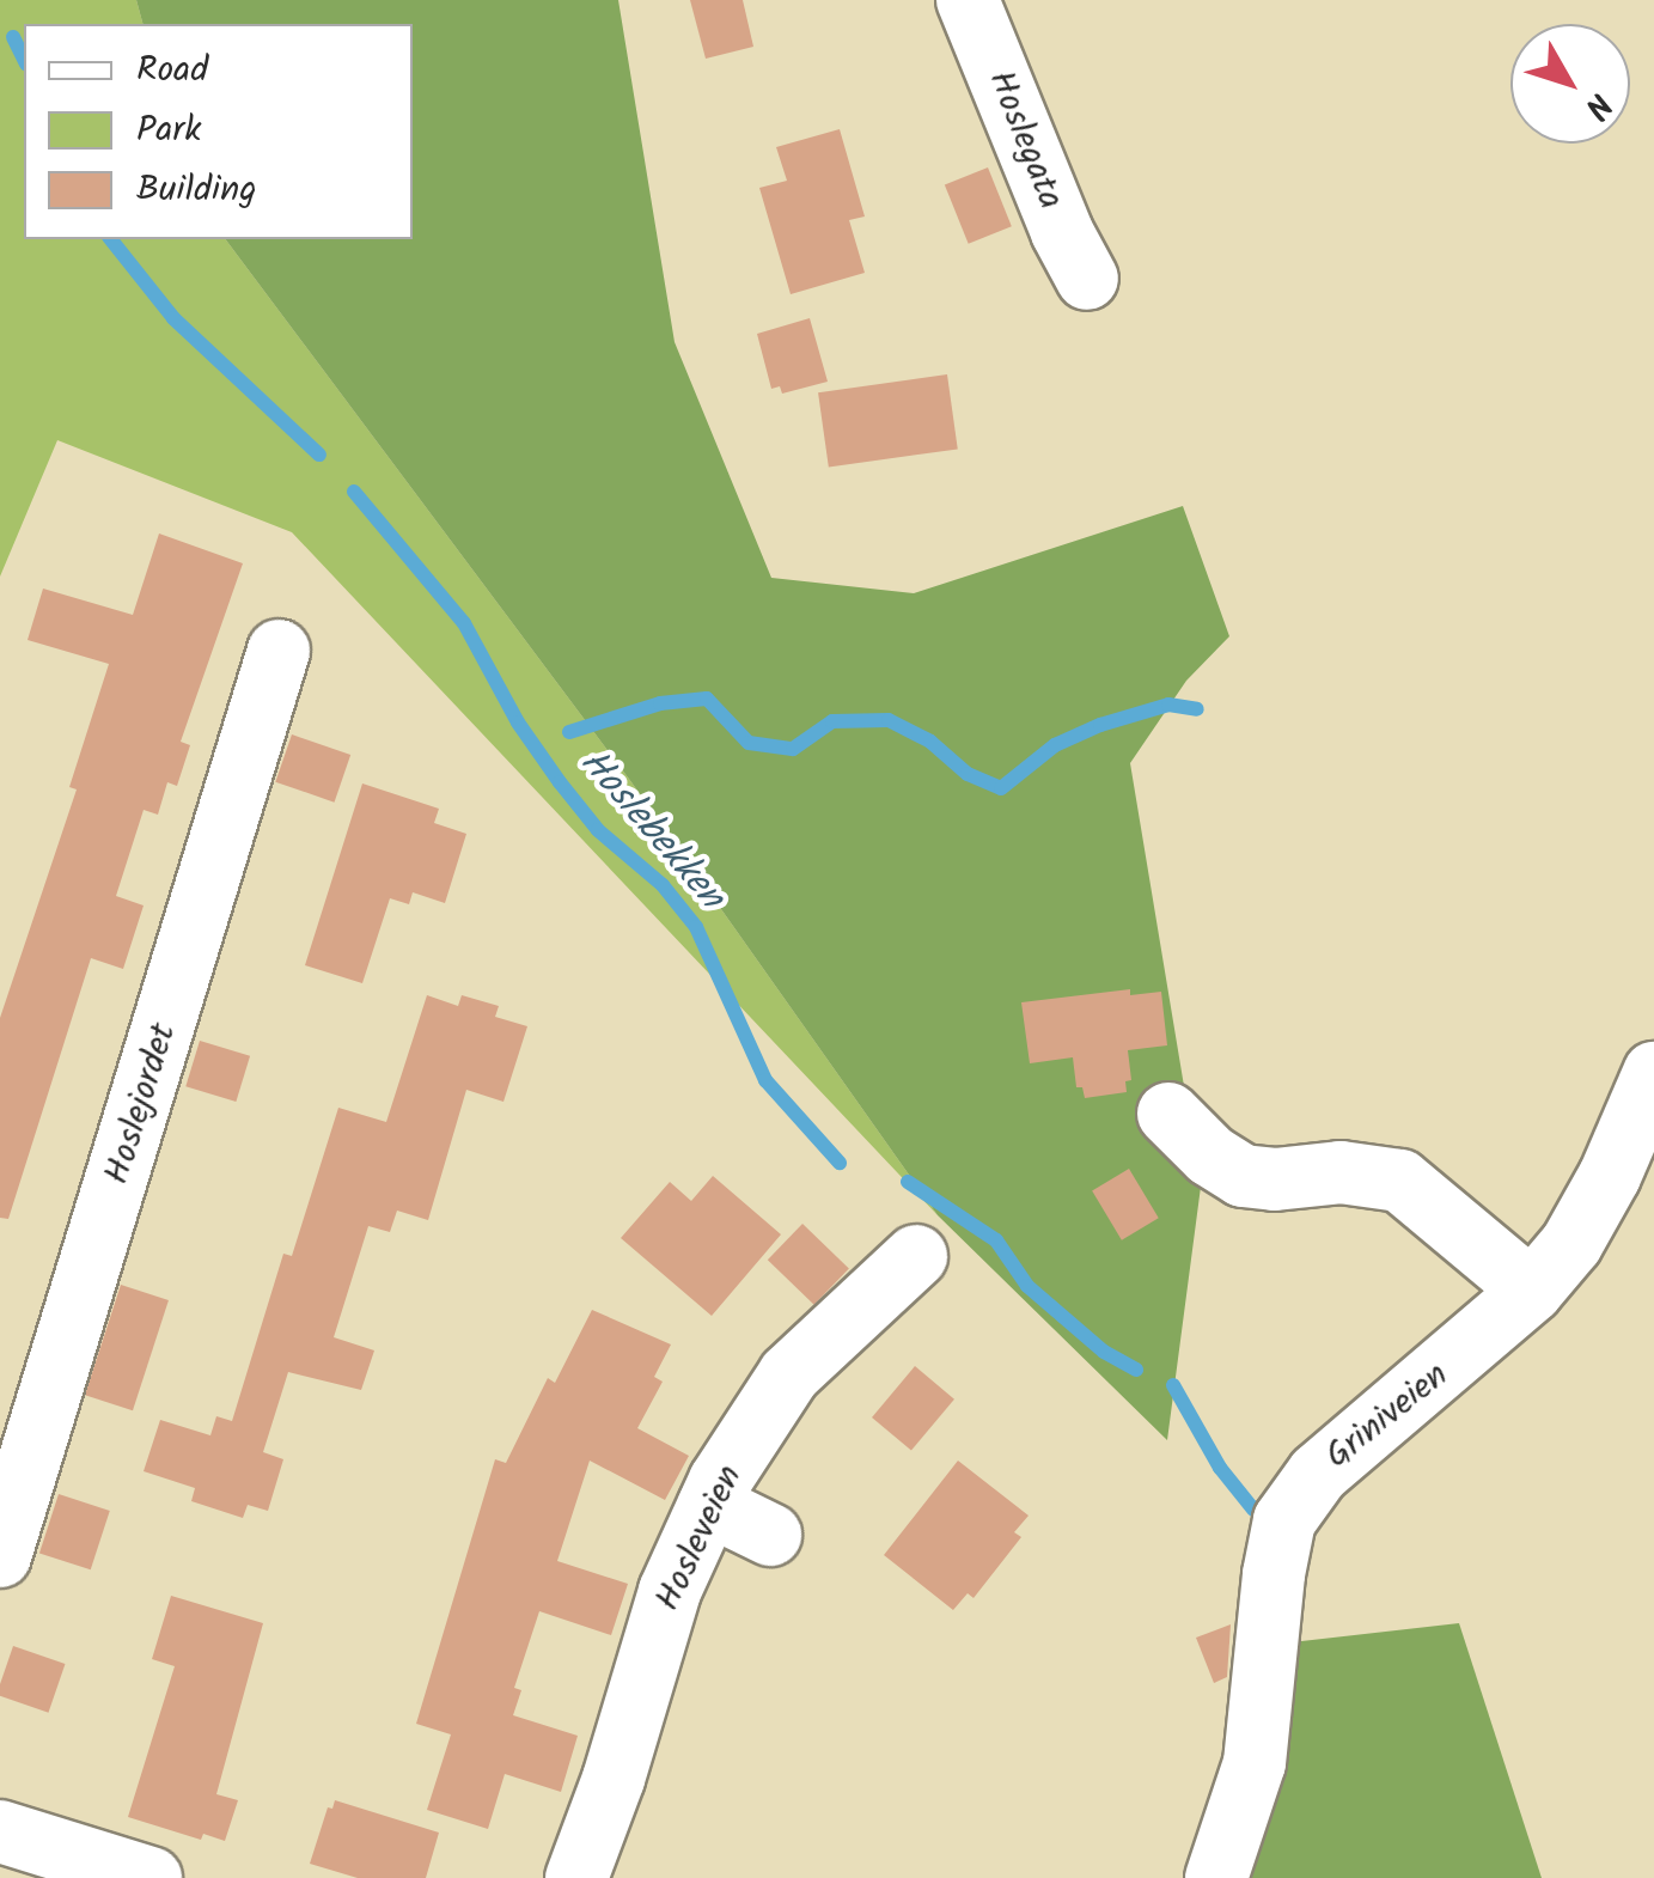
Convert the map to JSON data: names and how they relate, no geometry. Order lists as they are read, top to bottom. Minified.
{"streets":{"street":["Hoslegata","Hoslejordet","Griniveien","Hosleveien"]},"water":["Hoslebekken"],"legend":["Road","Park","Building"],"north":"bottom right"}
